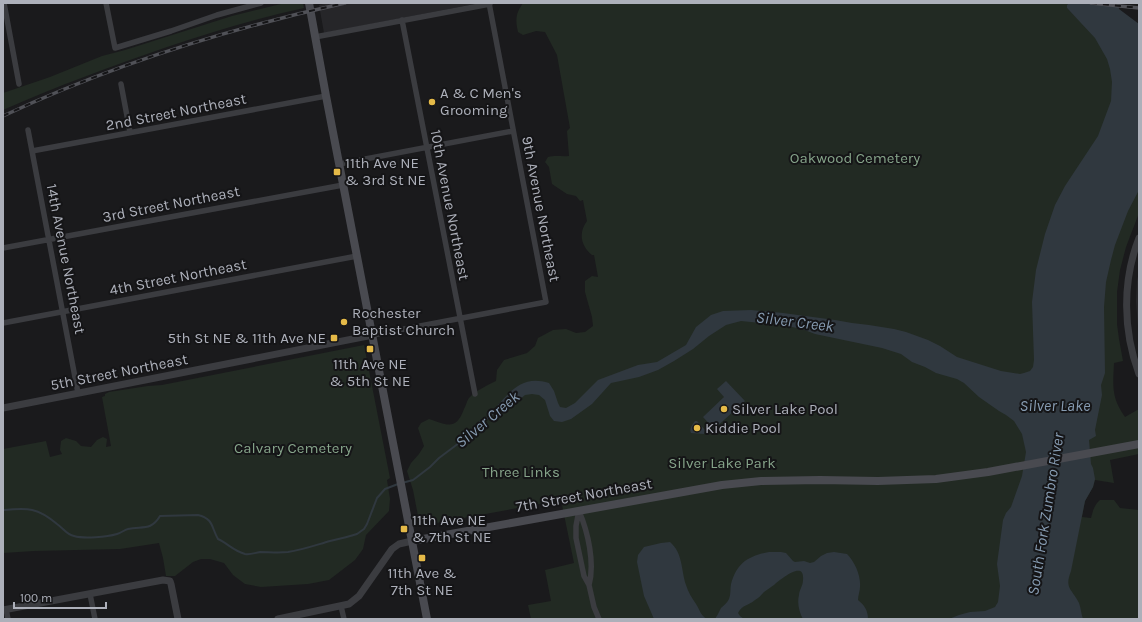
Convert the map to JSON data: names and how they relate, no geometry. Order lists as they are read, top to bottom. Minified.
{"streets":{"main road":["7th Street Northeast"],"street":["2nd Street Northeast","3rd Street Northeast","10th Avenue Northeast","9th Avenue Northeast","14th Avenue Northeast","4th Street Northeast","5th Street Northeast"]},"crossings":[["2nd Street Northeast","14th Avenue Northeast"],["3rd Street Northeast","14th Avenue Northeast"],["10th Avenue Northeast","5th Street Northeast"],["9th Avenue Northeast","5th Street Northeast"],["14th Avenue Northeast","4th Street Northeast"],["14th Avenue Northeast","5th Street Northeast"]],"water":["Silver Creek","Silver Lake","South Fork Zumbro River"],"parks":["Oakwood Cemetery","Calvary Cemetery","Silver Lake Park","Three Links"],"places":{"other":["A & C Men's Grooming","Rochester Baptist Church","Silver Lake Pool","Kiddie Pool"],"transit":["11th Ave NE & 3rd St NE","5th St NE & 11th Ave NE","11th Ave NE & 5th St NE","11th Ave NE & 7th St NE","11th Ave & 7th St NE"]},"scale_bar":"100 m"}
